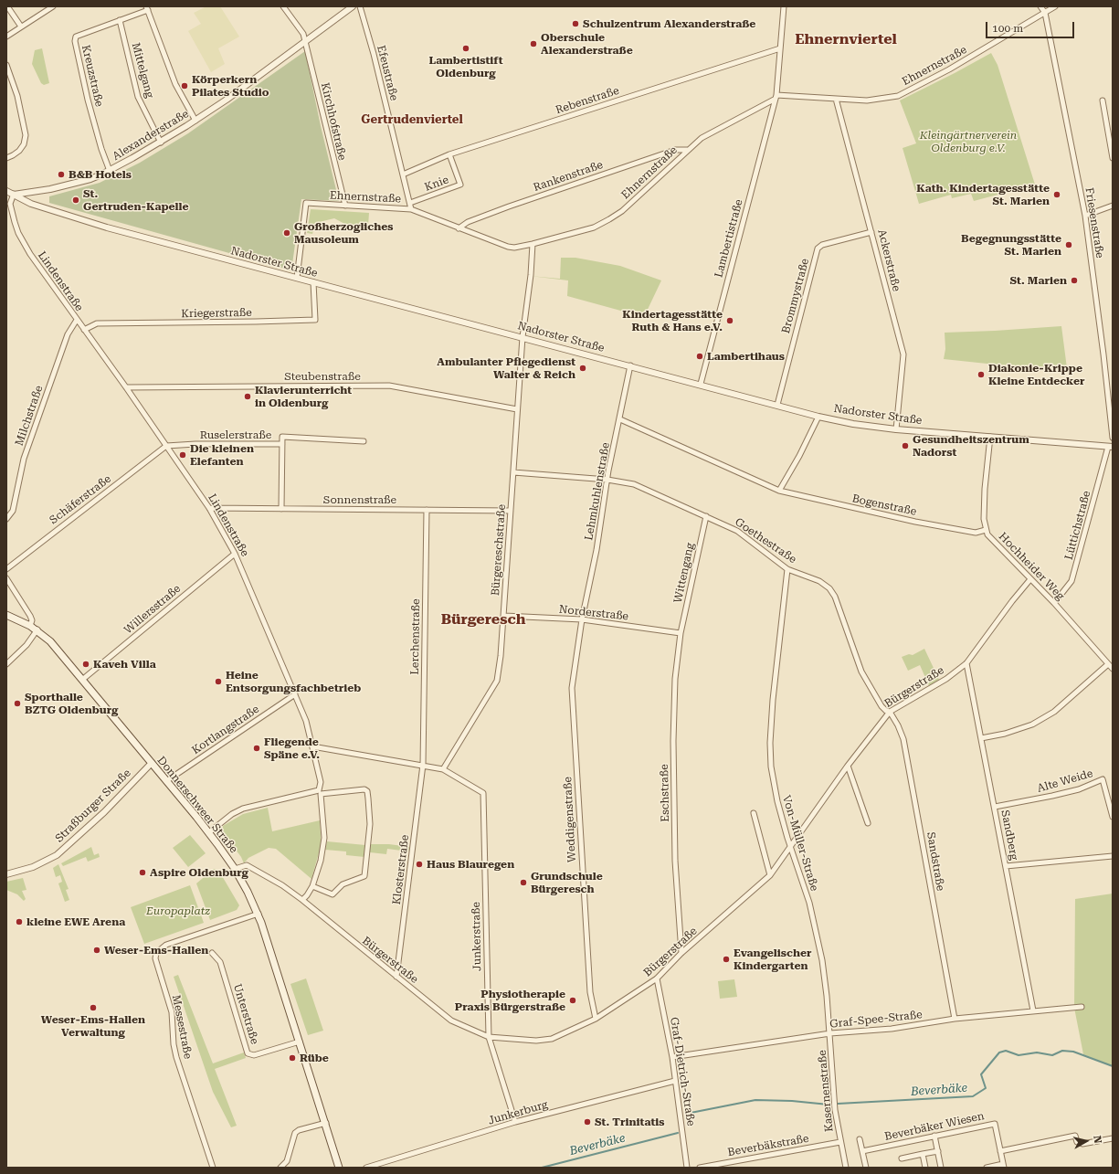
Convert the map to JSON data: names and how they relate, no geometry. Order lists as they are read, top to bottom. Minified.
{"streets":{"main road":["Donnerschweer Straße"],"street":["Ehnernstraße","Mittelgang","Efeustraße","Kreuzstraße","Rebenstraße","Kirchhofstraße","Alexanderstraße","Rankenstraße","Knie","Friesenstraße","Lambertistraße","Ackerstraße","Nadorster Straße","Lindenstraße","Brommystraße","Kriegerstraße","Steubenstraße","Milchstraße","Ruselerstraße","Lehmkuhlenstraße","Schäferstraße","Sonnenstraße","Bogenstraße","Lüttichstraße","Goethestraße","Bürgereschstraße","Hochheider Weg","Wittengang","Willersstraße","Norderstraße","Lerchenstraße","Bürgerstraße","Kortlangstraße","Alte Weide","Eschstraße","Straßburger Straße","Weddigenstraße","Sandberg","Von-Müller-Straße","Sandstraße","Klosterstraße","Junkerstraße","Unterstraße","Graf-Spee-Straße","Messestraße","Graf-Dietrich-Straße","Kasernenstraße","Junkerburg","Beverbäker Wiesen","Beverbäkstraße"]},"crossings":[["Ehnernstraße","Efeustraße"],["Ehnernstraße","Kirchhofstraße"],["Ehnernstraße","Rankenstraße"],["Ehnernstraße","Friesenstraße"],["Ehnernstraße","Lambertistraße"],["Ehnernstraße","Ackerstraße"],["Ehnernstraße","Nadorster Straße"],["Ehnernstraße","Bürgereschstraße"],["Mittelgang","Kreuzstraße"],["Mittelgang","Alexanderstraße"],["Efeustraße","Rebenstraße"],["Efeustraße","Knie"],["Kreuzstraße","Alexanderstraße"],["Rebenstraße","Knie"],["Rebenstraße","Lambertistraße"],["Kirchhofstraße","Alexanderstraße"],["Alexanderstraße","Nadorster Straße"],["Alexanderstraße","Lindenstraße"],["Friesenstraße","Nadorster Straße"],["Friesenstraße","Lüttichstraße"],["Lambertistraße","Nadorster Straße"],["Ackerstraße","Nadorster Straße"],["Ackerstraße","Brommystraße"],["Nadorster Straße","Lindenstraße"],["Nadorster Straße","Brommystraße"],["Nadorster Straße","Kriegerstraße"],["Nadorster Straße","Lehmkuhlenstraße"],["Nadorster Straße","Lüttichstraße"],["Nadorster Straße","Bürgereschstraße"],["Nadorster Straße","Hochheider Weg"],["Lindenstraße","Kriegerstraße"],["Lindenstraße","Steubenstraße"],["Lindenstraße","Milchstraße"],["Lindenstraße","Ruselerstraße"],["Lindenstraße","Schäferstraße"],["Lindenstraße","Sonnenstraße"],["Lindenstraße","Willersstraße"],["Lindenstraße","Bürgerstraße"],["Lindenstraße","Kortlangstraße"],["Steubenstraße","Bürgereschstraße"],["Ruselerstraße","Schäferstraße"],["Lehmkuhlenstraße","Bogenstraße"],["Lehmkuhlenstraße","Goethestraße"],["Lehmkuhlenstraße","Norderstraße"],["Lehmkuhlenstraße","Weddigenstraße"],["Sonnenstraße","Bürgereschstraße"],["Sonnenstraße","Lerchenstraße"],["Bogenstraße","Hochheider Weg"],["Lüttichstraße","Hochheider Weg"],["Goethestraße","Bürgereschstraße"],["Goethestraße","Wittengang"],["Goethestraße","Bürgerstraße"],["Goethestraße","Von-Müller-Straße"],["Goethestraße","Sandstraße"],["Bürgereschstraße","Norderstraße"],["Bürgereschstraße","Junkerstraße"],["Hochheider Weg","Bürgerstraße"],["Wittengang","Norderstraße"],["Wittengang","Eschstraße"],["Willersstraße","Donnerschweer Straße"],["Norderstraße","Eschstraße"],["Norderstraße","Weddigenstraße"],["Lerchenstraße","Klosterstraße"],["Bürgerstraße","Eschstraße"],["Bürgerstraße","Donnerschweer Straße"],["Bürgerstraße","Weddigenstraße"],["Bürgerstraße","Sandberg"],["Bürgerstraße","Von-Müller-Straße"],["Bürgerstraße","Sandstraße"],["Bürgerstraße","Klosterstraße"],["Bürgerstraße","Junkerstraße"],["Bürgerstraße","Graf-Dietrich-Straße"],["Kortlangstraße","Donnerschweer Straße"],["Alte Weide","Sandberg"],["Donnerschweer Straße","Straßburger Straße"],["Donnerschweer Straße","Unterstraße"],["Donnerschweer Straße","Messestraße"],["Sandberg","Graf-Spee-Straße"],["Von-Müller-Straße","Graf-Spee-Straße"],["Von-Müller-Straße","Kasernenstraße"],["Sandstraße","Graf-Spee-Straße"],["Junkerstraße","Junkerburg"],["Graf-Spee-Straße","Graf-Dietrich-Straße"],["Graf-Spee-Straße","Kasernenstraße"],["Graf-Dietrich-Straße","Junkerburg"],["Kasernenstraße","Beverbäkstraße"]],"districts":["Ehnernviertel","Gertrudenviertel","Bürgeresch"],"water":["Beverbäke"],"parks":["Kleingärtnerverein Oldenburg e.V.","Europaplatz"],"places":["Schulzentrum Alexanderstraße","Oberschule Alexanderstraße","Lambertistift Oldenburg","Körperkern Pilates Studio","B&B Hotels","Kath. Kindertagesstätte St. Marien","St. Gertruden-Kapelle","Großherzogliches Mausoleum","Begegnungsstätte St. Marien","St. Marien","Kindertagesstätte Ruth & Hans e.V.","Lambertihaus","Ambulanter Pflegedienst Walter & Reich","Diakonie-Krippe Kleine Entdecker","Klavierunterricht in Oldenburg","Gesundheitszentrum Nadorst","Die kleinen Elefanten","Kaveh Villa","Heine Entsorgungsfachbetrieb","Sporthalle BZTG Oldenburg","Fliegende Späne e.V.","Haus Blauregen","Aspire Oldenburg","Grundschule Bürgeresch","kleine EWE Arena","Weser-Ems-Hallen","Evangelischer Kindergarten","Physiotherapie Praxis Bürgerstraße","Weser-Ems-Hallen Verwaltung","Rübe","St. Trinitatis"],"scale_bar":"100 m","north":"right"}
